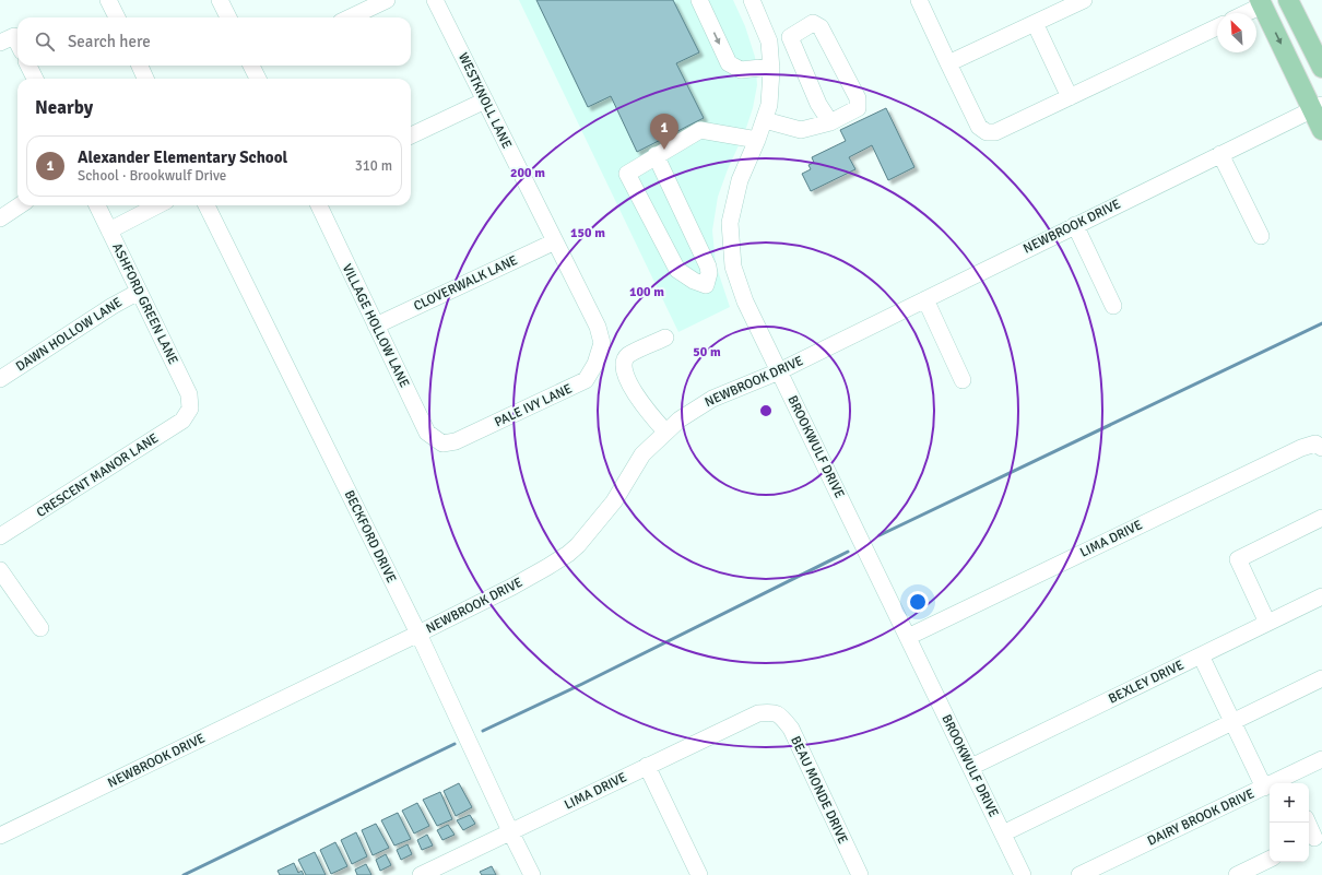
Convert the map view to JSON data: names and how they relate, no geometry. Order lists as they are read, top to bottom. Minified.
{"streets":{"street":["WESTKNOLL LANE","NEWBROOK DRIVE","CLOVERWALK LANE","ASHFORD GREEN LANE","VILLAGE HOLLOW LANE","DAWN HOLLOW LANE","PALE IVY LANE","BROOKWULF DRIVE","CRESCENT MANOR LANE","BECKFORD DRIVE","LIMA DRIVE","BEXLEY DRIVE","BEAU MONDE DRIVE","DAIRY BROOK DRIVE"]},"crossings":[["WESTKNOLL LANE","CLOVERWALK LANE"],["WESTKNOLL LANE","PALE IVY LANE"],["NEWBROOK DRIVE","BROOKWULF DRIVE"],["NEWBROOK DRIVE","BECKFORD DRIVE"],["CLOVERWALK LANE","VILLAGE HOLLOW LANE"],["ASHFORD GREEN LANE","DAWN HOLLOW LANE"],["ASHFORD GREEN LANE","CRESCENT MANOR LANE"],["VILLAGE HOLLOW LANE","PALE IVY LANE"],["BROOKWULF DRIVE","LIMA DRIVE"],["BROOKWULF DRIVE","BEXLEY DRIVE"],["BECKFORD DRIVE","LIMA DRIVE"],["LIMA DRIVE","BEAU MONDE DRIVE"]],"north":"top left","page":{"search":"Search here","heading":"Nearby","pins":"1","list":[{"mark":"1","name":"Alexander Elementary School","note":"School · Brookwulf Drive","value":"310 m"}],"map_buttons":["+","−"]},"rings":["200 m","150 m","100 m","50 m"]}
